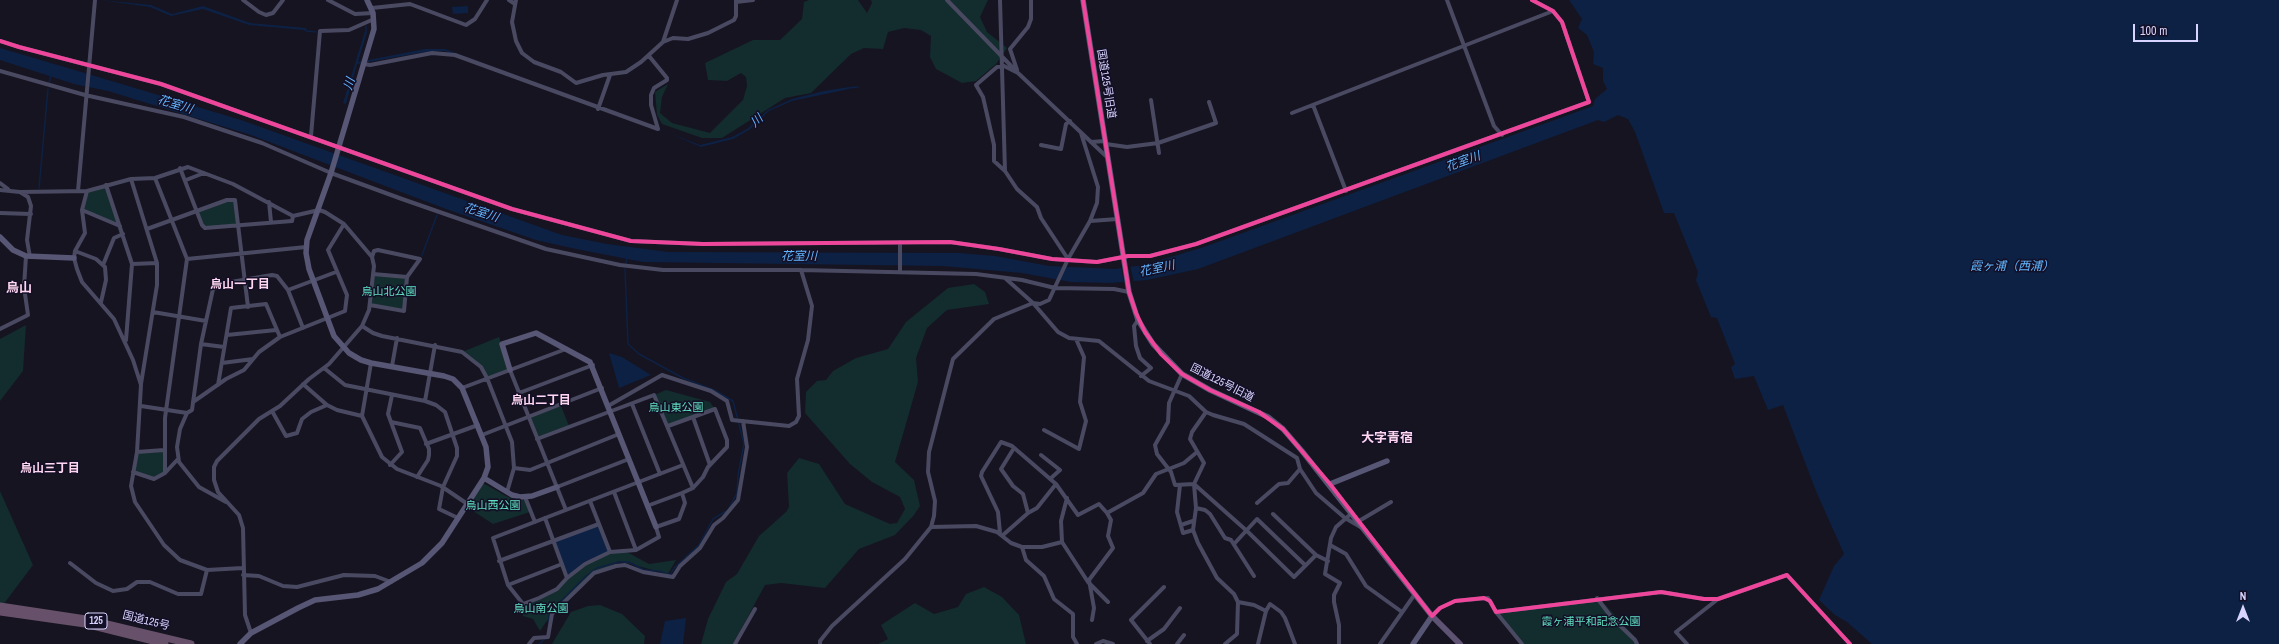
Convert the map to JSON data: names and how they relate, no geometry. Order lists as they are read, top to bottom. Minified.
{"streets":{"highway":["125","国道125号"],"street":["国道125号旧道"]},"districts":["烏山一丁目","烏山","烏山二丁目","大字青宿","烏山三丁目"],"water":["川","花室川","霞ヶ浦（西浦）"],"parks":["烏山北公園","烏山東公園","烏山西公園","烏山南公園","霞ヶ浦平和記念公園"],"scale_bar":"100 m","north":"top"}
